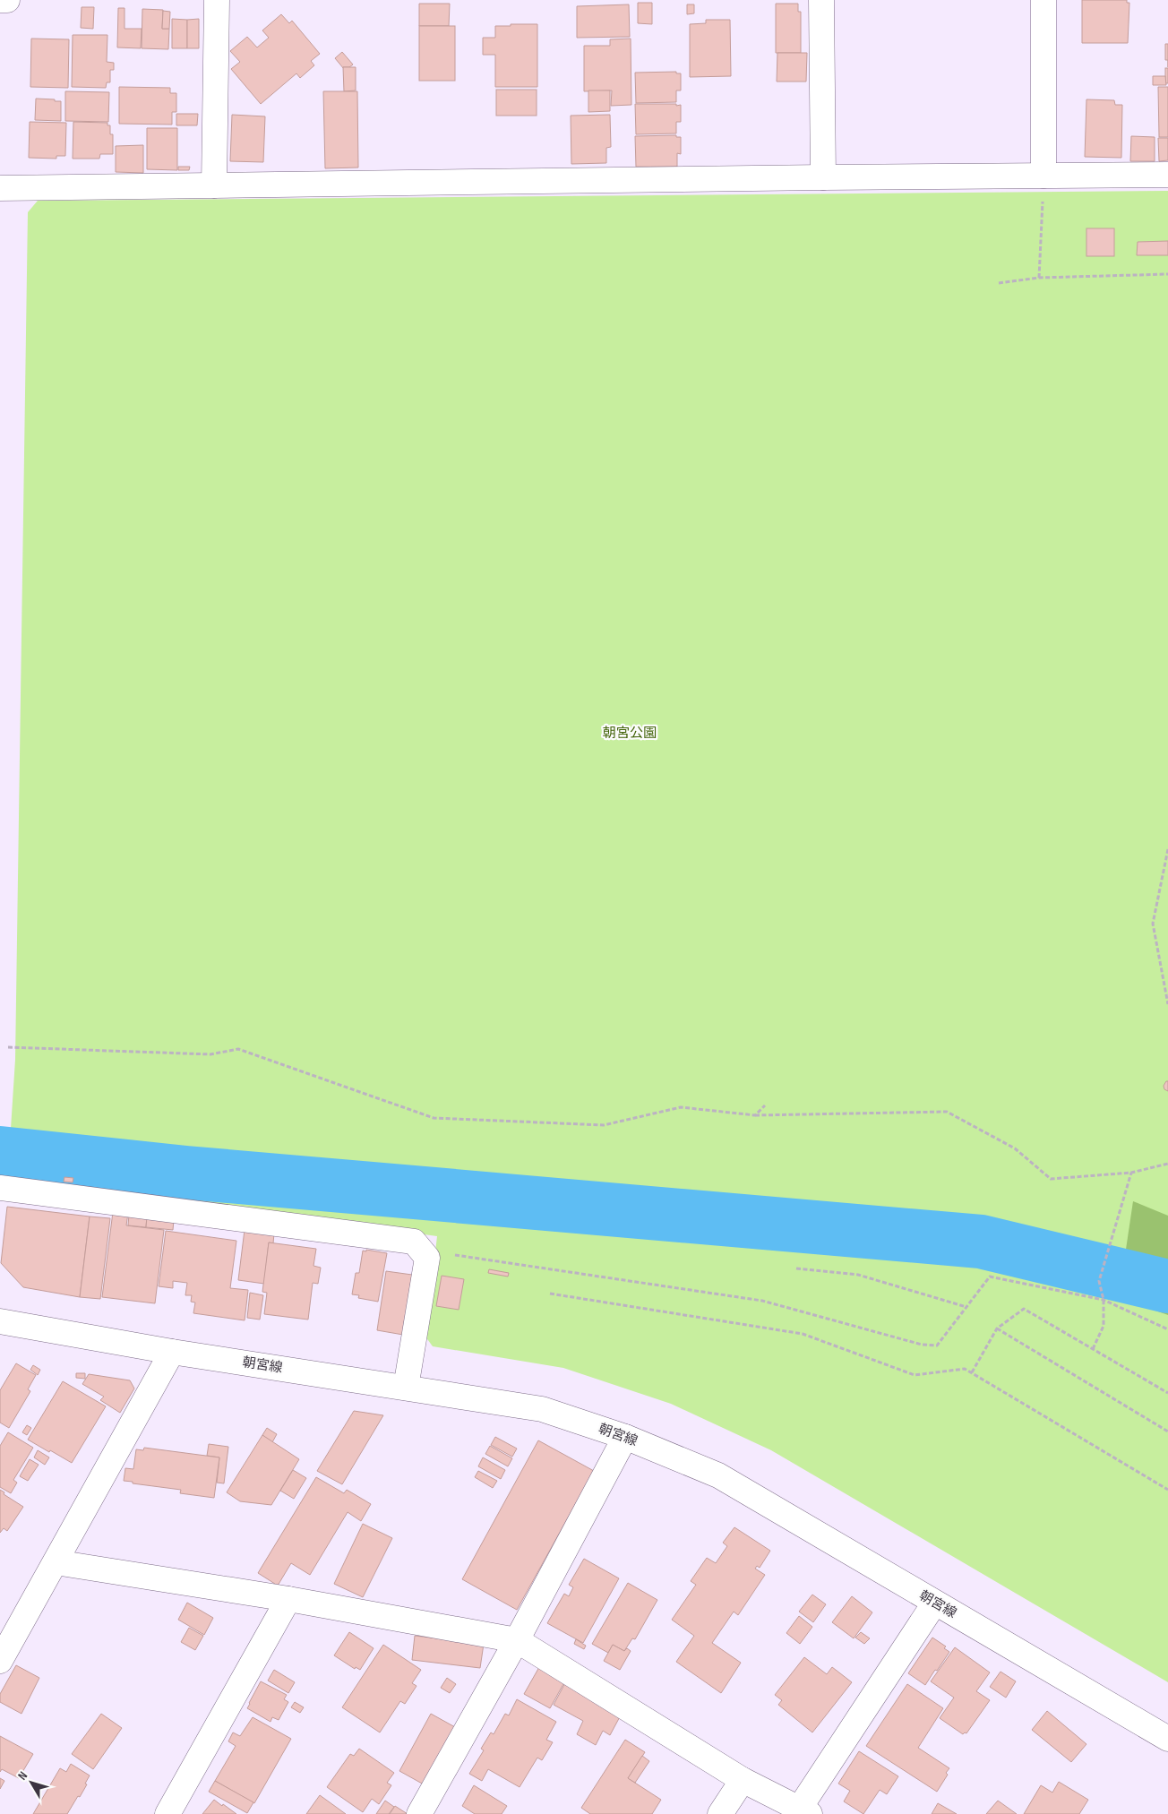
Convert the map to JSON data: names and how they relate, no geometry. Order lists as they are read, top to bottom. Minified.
{"streets":{"street":["朝宮線"]},"parks":["朝宮公園"],"north":"top left"}
